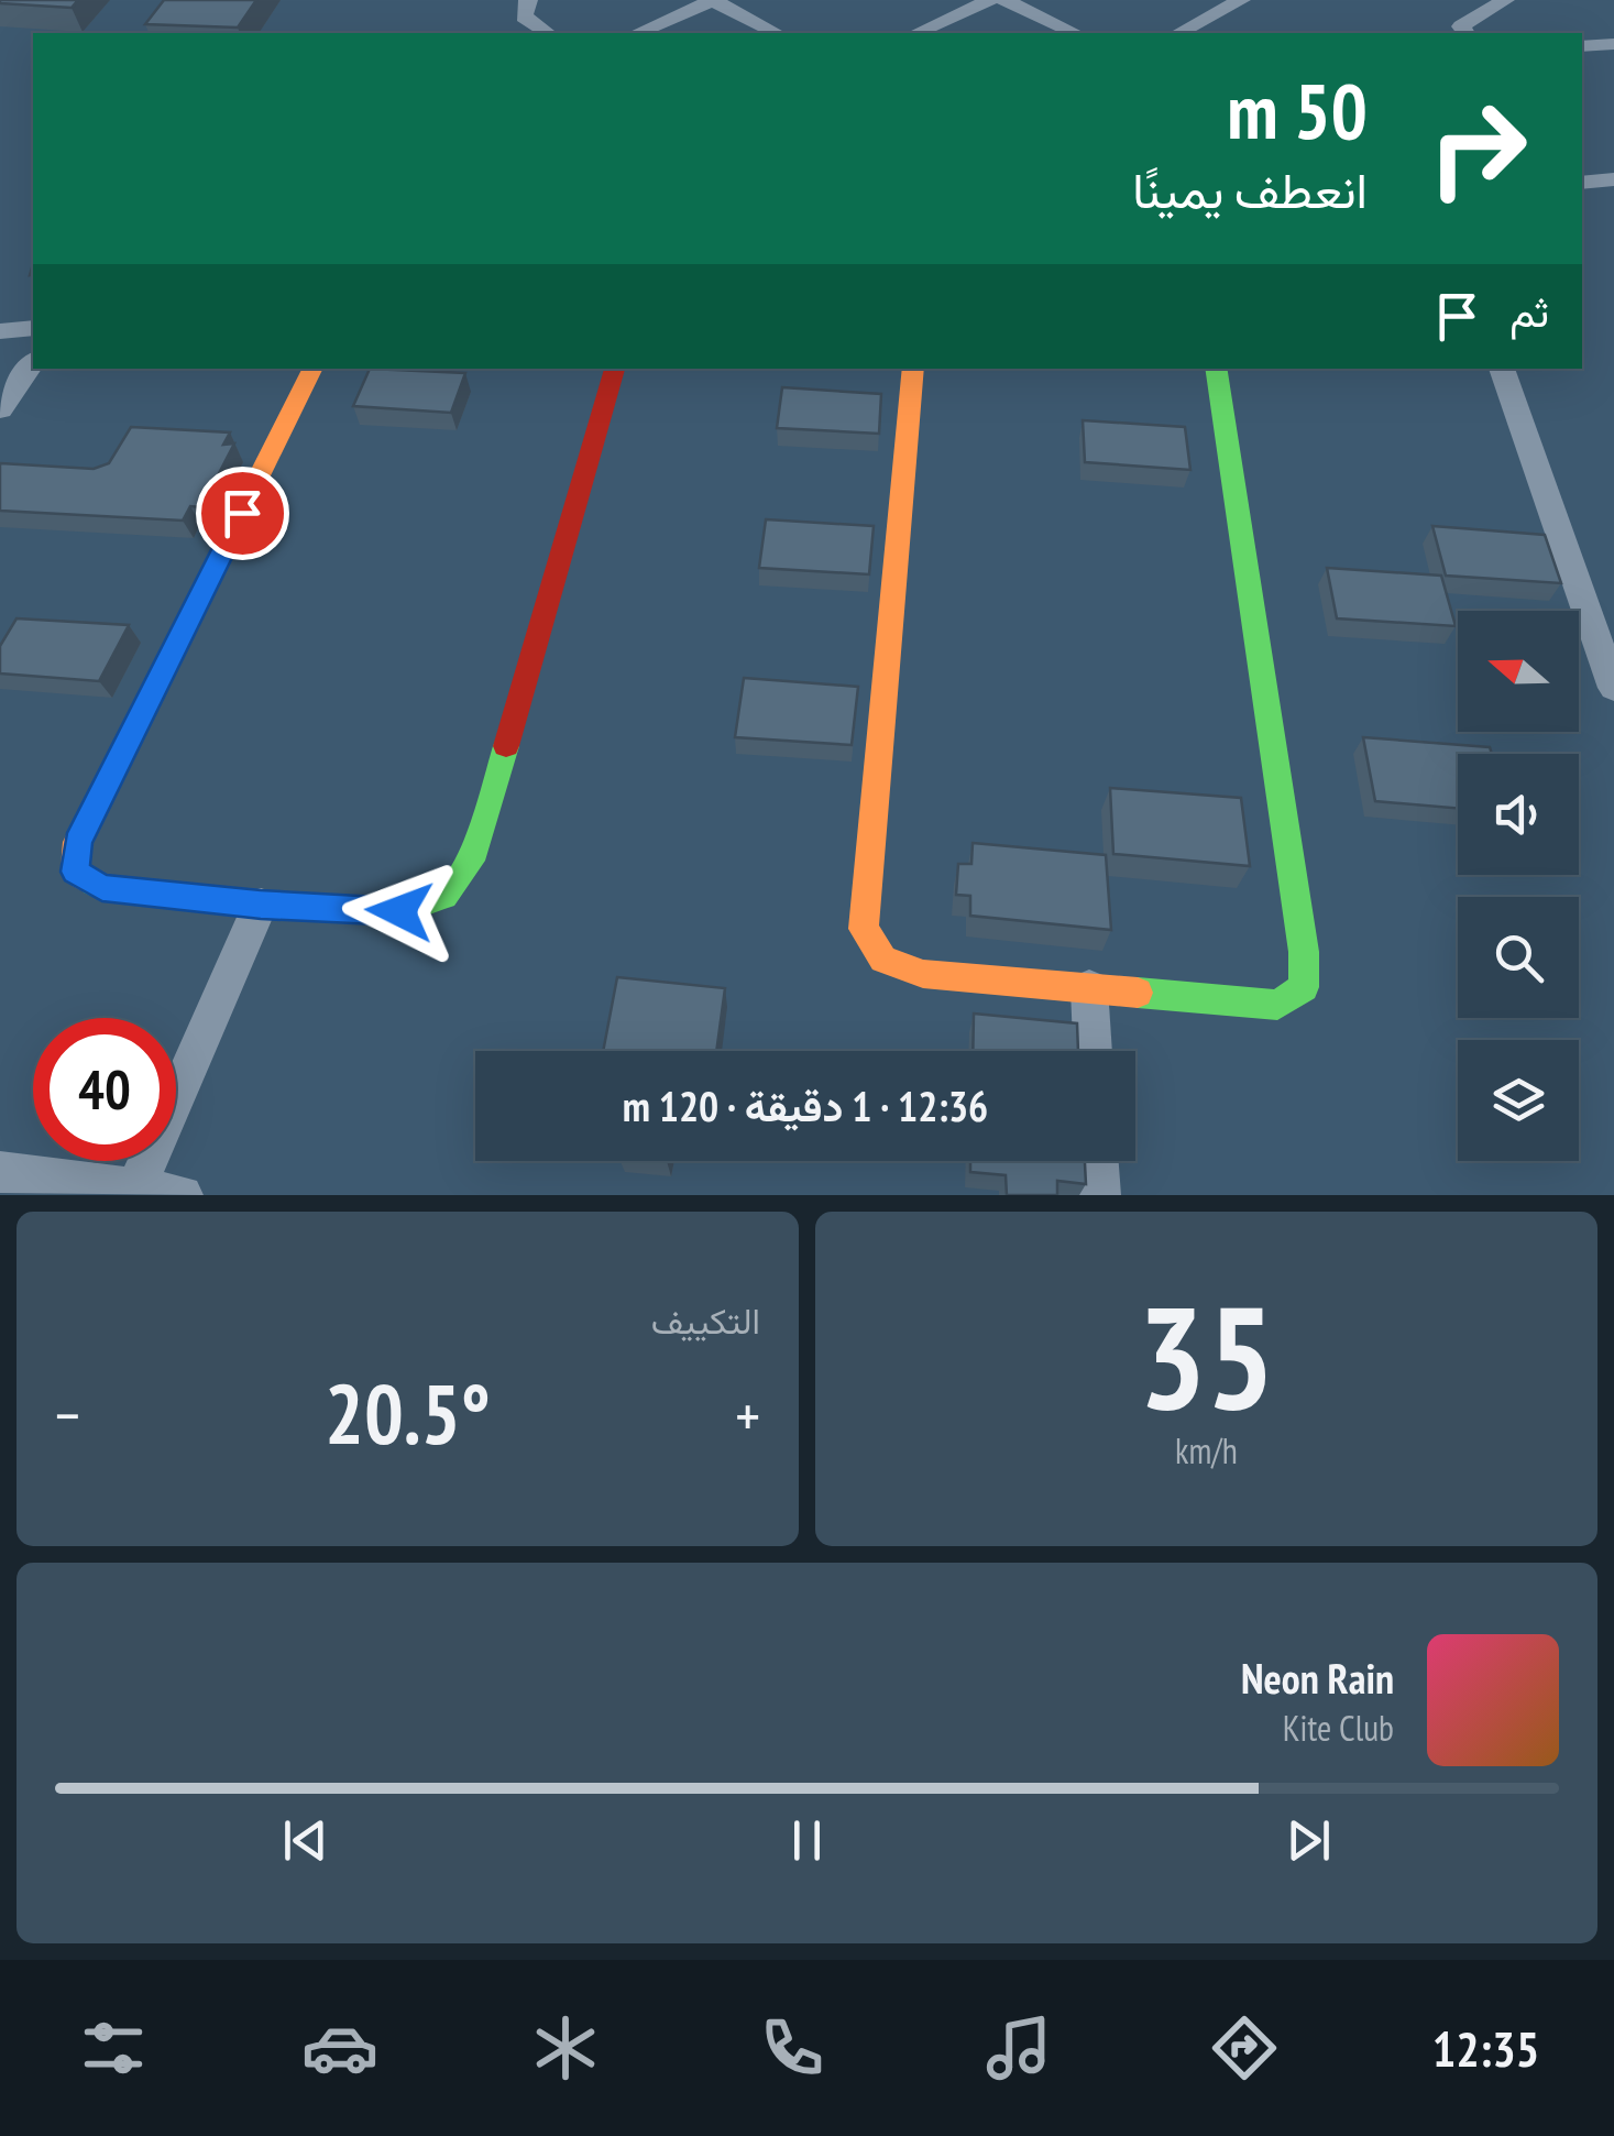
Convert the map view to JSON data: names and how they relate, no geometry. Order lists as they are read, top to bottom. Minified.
{"north":"left","page":{"turn":["50 m","انعطف يمينًا"],"then":"ثم","limit":"40","trip":"12:36 · 1 دقيقة · 120 m","tile":[["35","km/h"],"التكييف"],"heat":["−","20.5°","+"],"song":["Neon Rain","Kite Club"],"tabs":"12:35"}}
